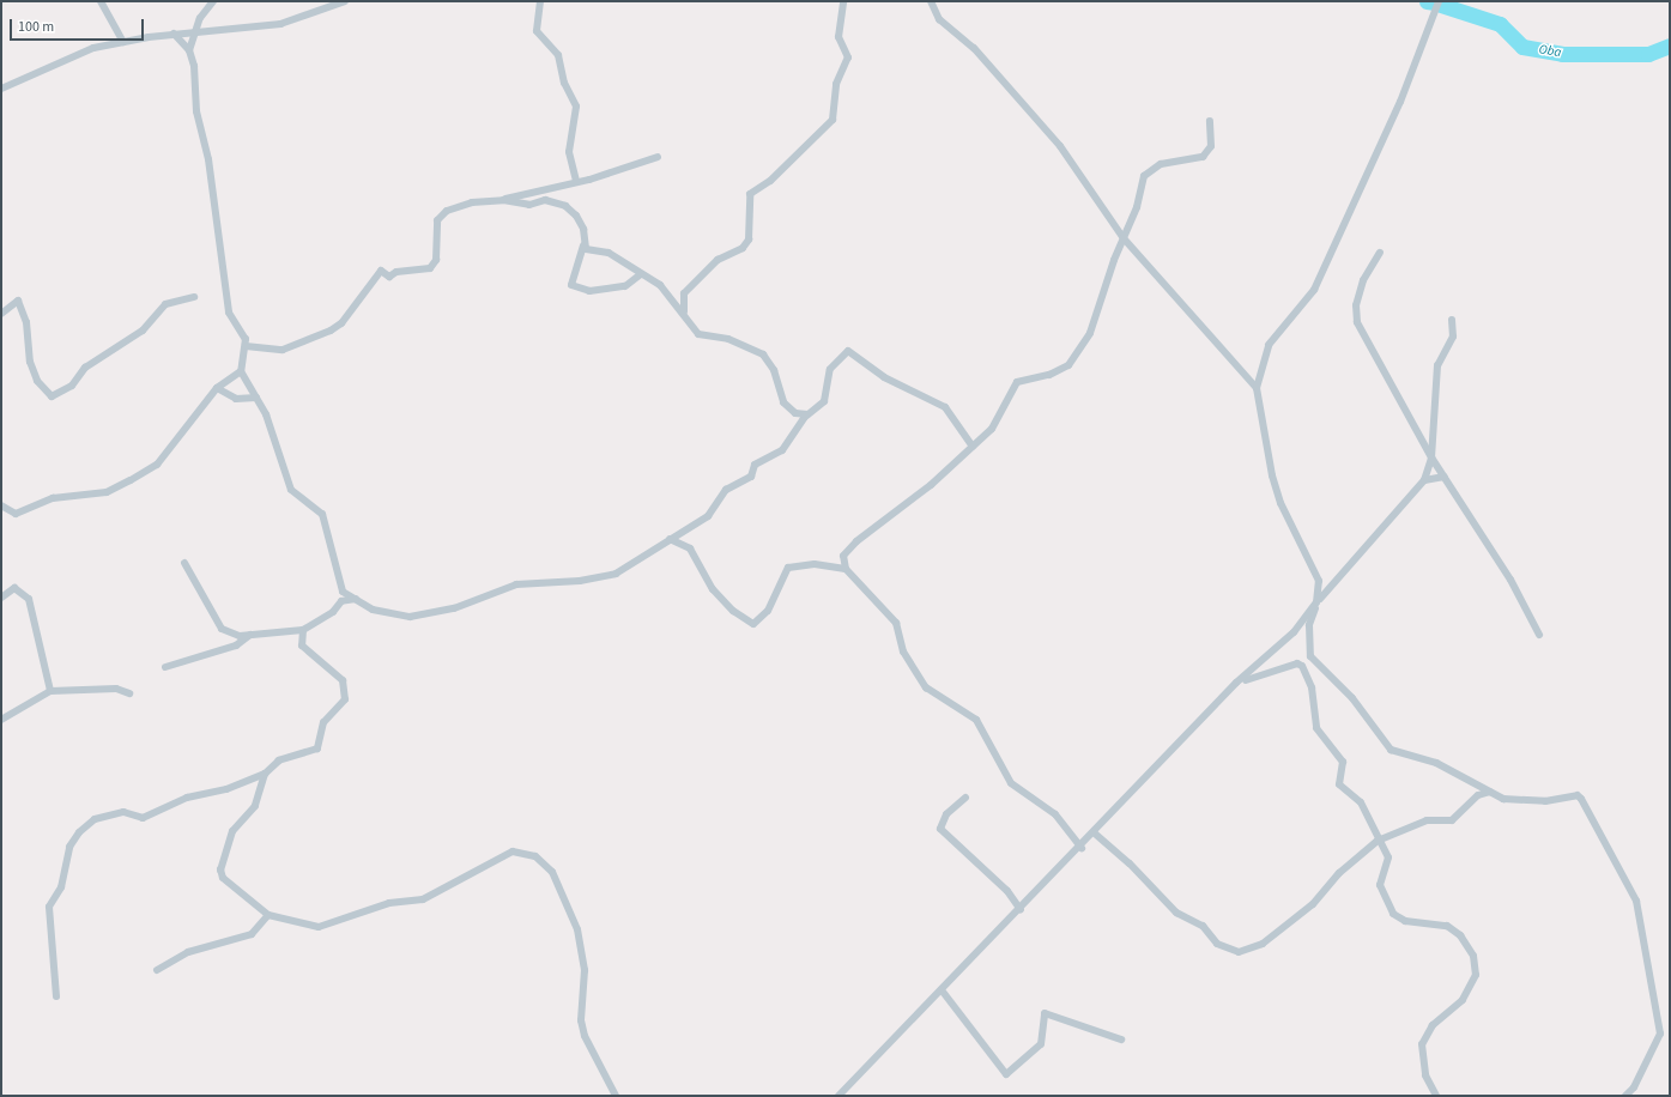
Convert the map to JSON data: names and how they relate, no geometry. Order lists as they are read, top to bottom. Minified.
{"water":["Oba"],"scale_bar":"100 m"}
